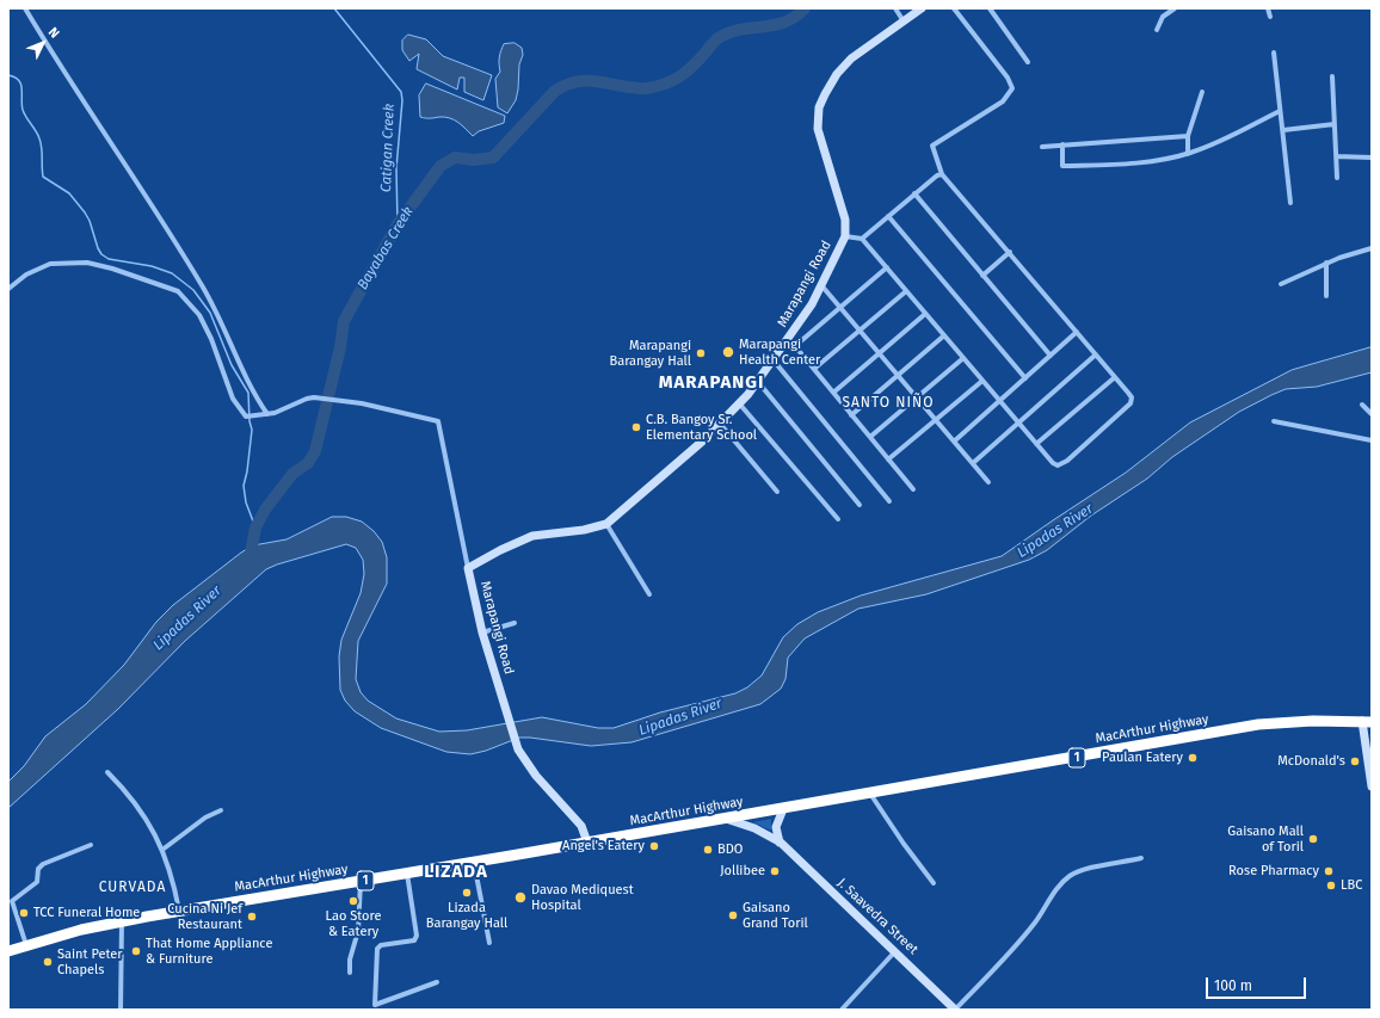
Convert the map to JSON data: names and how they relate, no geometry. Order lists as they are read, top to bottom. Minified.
{"streets":{"highway":["MacArthur Highway","1"],"street":["Marapangi Road","J. Saavedra Street"]},"crossings":[["Marapangi Road","MacArthur Highway"],["MacArthur Highway","J. Saavedra Street"]],"districts":["MARAPANGI","SANTO NIÑO","LIZADA","CURVADA"],"water":["Catigan Creek","Bayabas Creek","Lipadas River"],"places":["Marapangi Health Center","Marapangi Barangay Hall","C.B. Bangoy Sr. Elementary School","Paulan Eatery","McDonald's","Gaisano Mall of Toril","Angel's Eatery","BDO","Jollibee","Rose Pharmacy","LBC","Lizada Barangay Hall","Davao Mediquest Hospital","Lao Store & Eatery","TCC Funeral Home","Gaisano Grand Toril","Cucina Ni Jef Restaurant","That Home Appliance & Furniture","Saint Peter Chapels"],"scale_bar":"100 m","north":"top right"}
